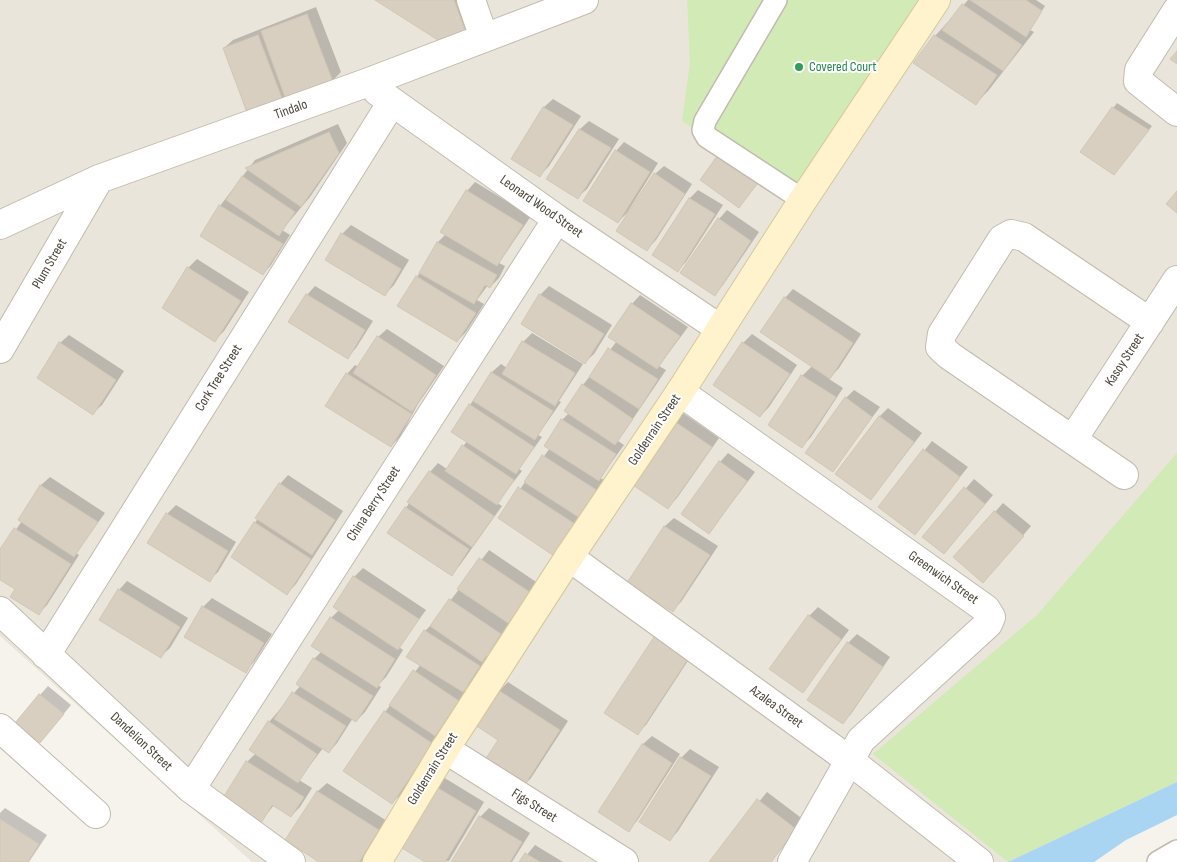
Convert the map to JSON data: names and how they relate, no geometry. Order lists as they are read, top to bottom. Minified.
{"streets":{"street":["Tindalo","Leonard Wood Street","Plum Street","Kasoy Street","Cork Tree Street","Goldenrain Street","China Berry Street","Greenwich Street","Azalea Street","Dandelion Street","Figs Street"]},"crossings":[["Tindalo","Leonard Wood Street"],["Tindalo","Plum Street"],["Leonard Wood Street","Cork Tree Street"],["Leonard Wood Street","Goldenrain Street"],["Leonard Wood Street","China Berry Street"],["Cork Tree Street","Dandelion Street"],["Goldenrain Street","Greenwich Street"],["Goldenrain Street","Azalea Street"],["Goldenrain Street","Figs Street"],["China Berry Street","Dandelion Street"],["Greenwich Street","Azalea Street"]],"places":["Covered Court"]}
